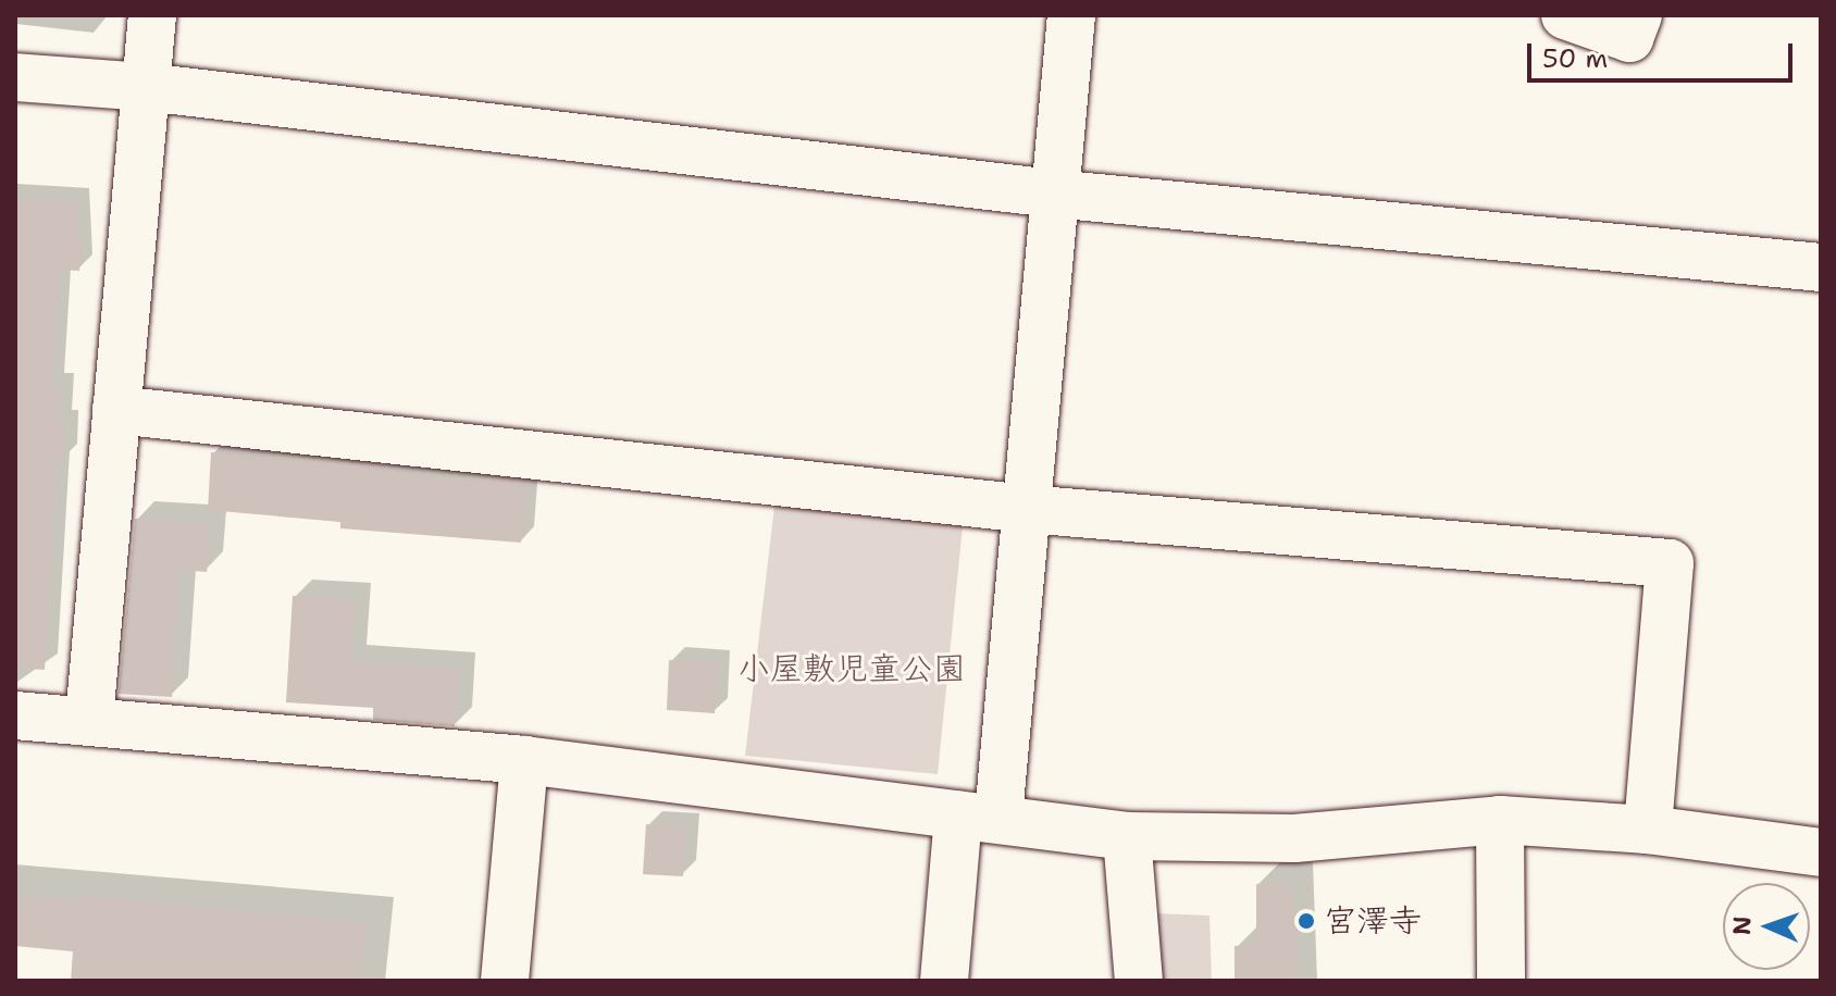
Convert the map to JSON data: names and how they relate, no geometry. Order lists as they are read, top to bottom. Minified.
{"parks":["小屋敷児童公園"],"places":["宮澤寺"],"scale_bar":"50 m","north":"left"}
